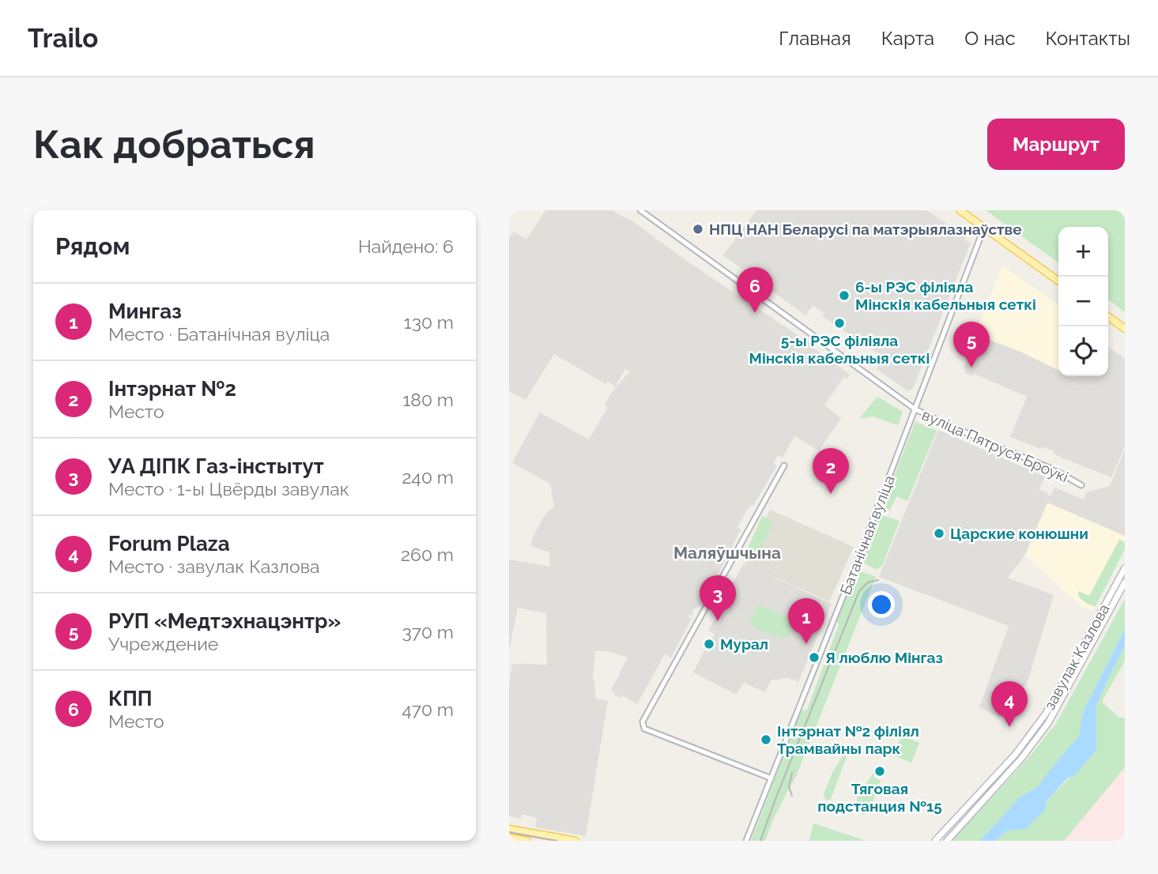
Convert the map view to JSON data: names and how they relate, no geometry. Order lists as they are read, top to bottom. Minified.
{"streets":{"main road":["завулак Казлова"],"street":["вуліца Пятруся Броўкі","Батанічная вуліца"]},"crossings":[["вуліца Пятруся Броўкі","Батанічная вуліца"]],"districts":["Маляўшчына"],"places":["НПЦ НАН Беларусі па матэрыялазнаўстве","6-ы РЭС філіяла Мінскія кабельныя сеткі","5-ы РЭС філіяла Мінскія кабельныя сеткі","Царские конюшни","Мурал","Я люблю Мінгаз","Інтэрнат №2 філіял Трамвайны парк","Тяговая подстанция №15"],"page":{"header":"Trailo","nav":["Главная","Карта","О нас","Контакты"],"buttons":"Маршрут","title":"Как добраться","heading":["Рядом","Найдено: 6"],"map_buttons":["+","−"],"pins":["6","5","2","3","1","4"],"list":[{"mark":"1","name":"Мингаз","note":"Место · Батанічная вуліца","value":"130 m"},{"mark":"2","name":"Інтэрнат №2","note":"Место","value":"180 m"},{"mark":"3","name":"УА ДІПК Газ-інстытут","note":"Место · 1-ы Цвёрды завулак","value":"240 m"},{"mark":"4","name":"Forum Plaza","note":"Место · завулак Казлова","value":"260 m"},{"mark":"5","name":"РУП «Медтэхнацэнтр»","note":"Учреждение","value":"370 m"},{"mark":"6","name":"КПП","note":"Место","value":"470 m"}]}}
